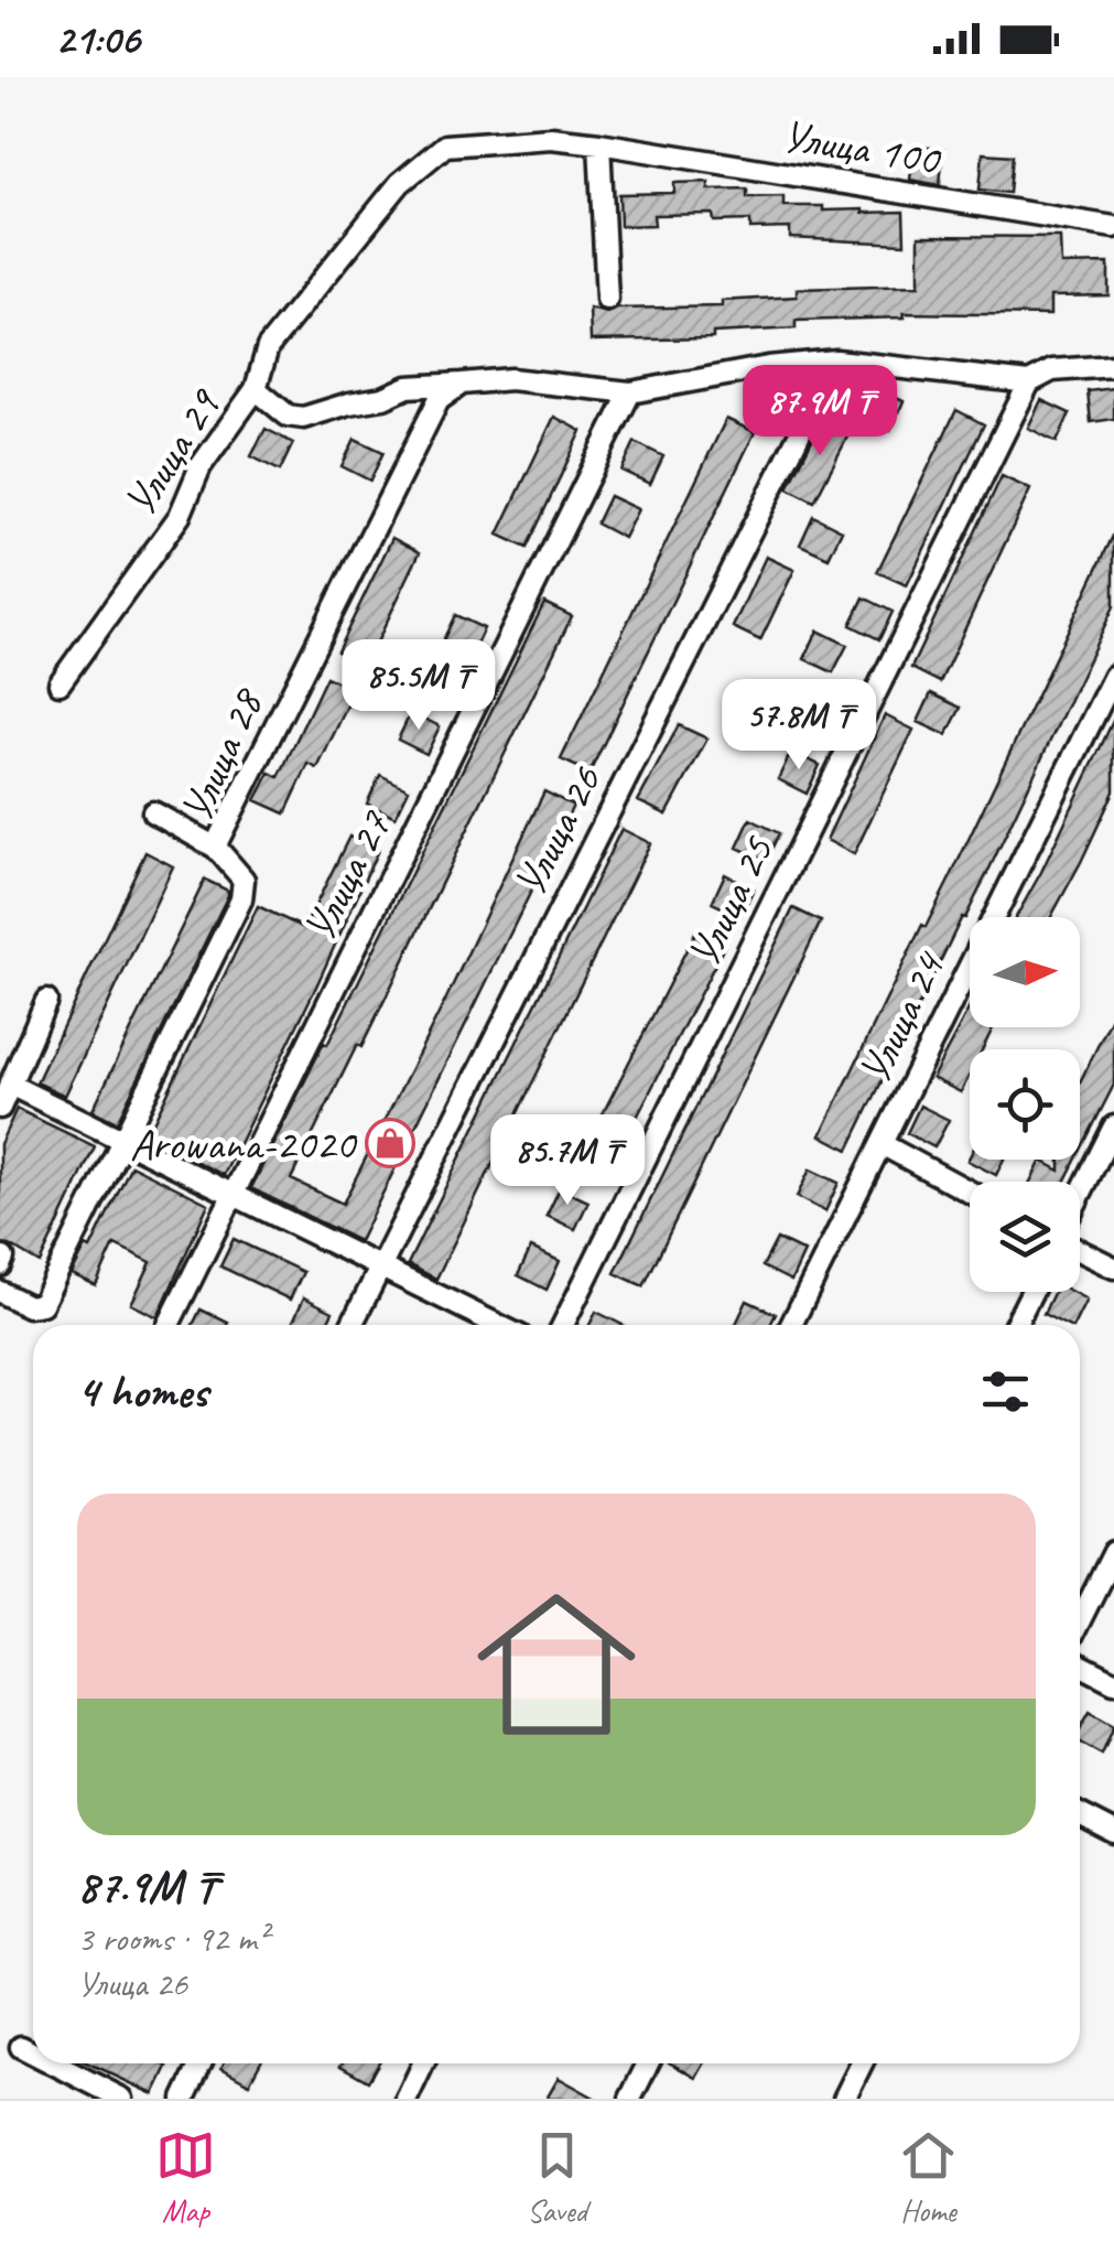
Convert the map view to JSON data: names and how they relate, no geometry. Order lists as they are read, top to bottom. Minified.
{"streets":{"street":["Улица 100","Улица 29","Улица 28","Улица 26","Улица 27","Улица 25","Улица 24"]},"crossings":[["Улица 100","Улица 29"],["Улица 29","Улица 28"]],"places":{"shop":["Arowana-2020"]},"north":"right","page":{"status":"21:06","price":["87.9M ₸","85.5M ₸","57.8M ₸","85.7M ₸"],"heading":"4 homes","list":[{"name":"87.9M ₸","note":"3 rooms · 92 m² · Улица 26"}],"tabs":["Map","Saved","Home"]}}
